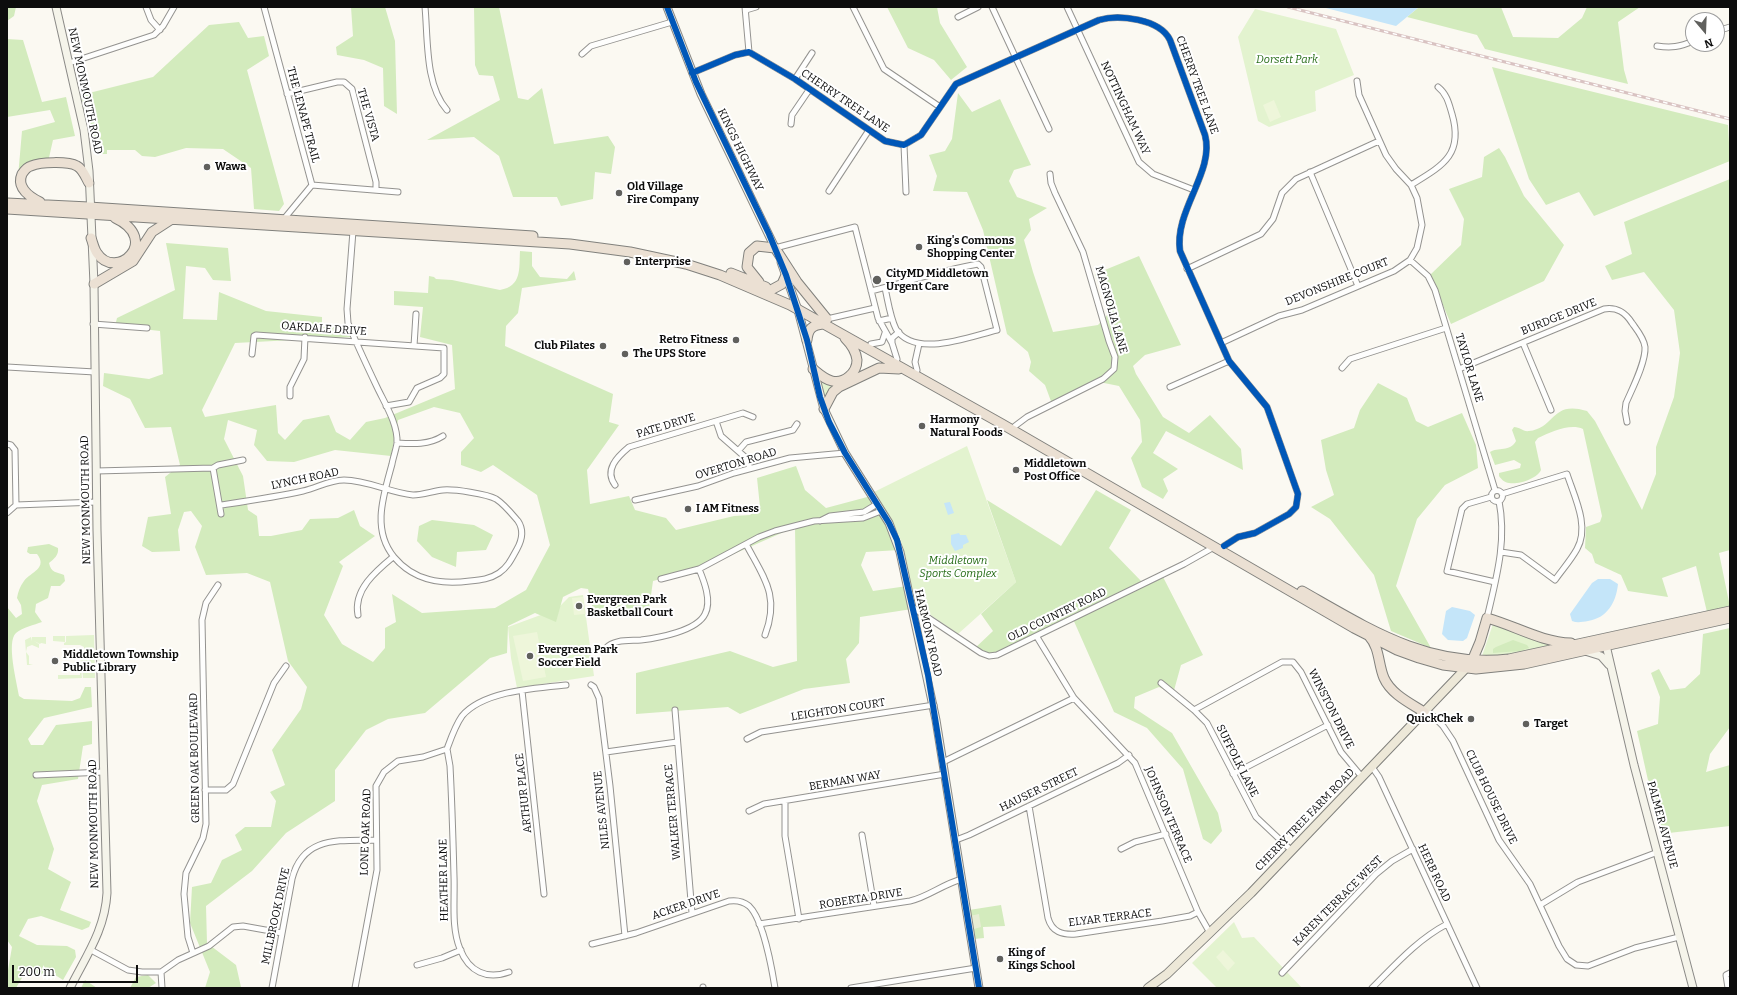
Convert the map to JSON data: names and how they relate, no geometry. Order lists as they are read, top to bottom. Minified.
{"streets":{"main road":["CHERRY TREE FARM ROAD"],"street":["CHERRY TREE LANE","NEW MONMOUTH ROAD","NOTTINGHAM WAY","THE LENAPE TRAIL","THE VISTA","KINGS HIGHWAY","DEVONSHIRE COURT","MAGNOLIA LANE","BURDGE DRIVE","OAKDALE DRIVE","TAYLOR LANE","PATE DRIVE","OVERTON ROAD","LYNCH ROAD","OLD COUNTRY ROAD","HARMONY ROAD","WINSTON DRIVE","LEIGHTON COURT","GREEN OAK BOULEVARD","SUFFOLK LANE","BERMAN WAY","HAUSER STREET","ARTHUR PLACE","CLUB HOUSE DRIVE","NILES AVENUE","WALKER TERRACE","JOHNSON TERRACE","PALMER AVENUE","LONE OAK ROAD","HERB ROAD","HEATHER LANE","ROBERTA DRIVE","KAREN TERRACE WEST","ACKER DRIVE","MILLBROOK DRIVE","ELYAR TERRACE"]},"crossings":[["CHERRY TREE LANE","NOTTINGHAM WAY"],["CHERRY TREE LANE","DEVONSHIRE COURT"],["THE LENAPE TRAIL","THE VISTA"],["KINGS HIGHWAY","HARMONY ROAD"],["DEVONSHIRE COURT","TAYLOR LANE"],["BURDGE DRIVE","TAYLOR LANE"],["OVERTON ROAD","HARMONY ROAD"],["OLD COUNTRY ROAD","HARMONY ROAD"],["OLD COUNTRY ROAD","JOHNSON TERRACE"],["HARMONY ROAD","LEIGHTON COURT"],["HARMONY ROAD","BERMAN WAY"],["HARMONY ROAD","HAUSER STREET"],["HARMONY ROAD","ROBERTA DRIVE"],["WINSTON DRIVE","SUFFOLK LANE"],["WINSTON DRIVE","CHERRY TREE FARM ROAD"],["SUFFOLK LANE","CHERRY TREE FARM ROAD"],["HAUSER STREET","JOHNSON TERRACE"],["HAUSER STREET","ELYAR TERRACE"],["CLUB HOUSE DRIVE","CHERRY TREE FARM ROAD"],["CLUB HOUSE DRIVE","PALMER AVENUE"],["NILES AVENUE","ACKER DRIVE"],["WALKER TERRACE","ACKER DRIVE"],["JOHNSON TERRACE","CHERRY TREE FARM ROAD"],["JOHNSON TERRACE","ELYAR TERRACE"],["CHERRY TREE FARM ROAD","HERB ROAD"],["LONE OAK ROAD","HEATHER LANE"],["LONE OAK ROAD","MILLBROOK DRIVE"],["HERB ROAD","KAREN TERRACE WEST"],["ROBERTA DRIVE","ACKER DRIVE"]],"parks":["Dorsett Park","Middletown Sports Complex"],"places":["Wawa","Old Village Fire Company","King's Commons Shopping Center","Enterprise","CityMD Middletown Urgent Care","Retro Fitness","Club Pilates","The UPS Store","Harmony Natural Foods","Middletown Post Office","I AM Fitness","Evergreen Park Basketball Court","Evergreen Park Soccer Field","Middletown Township Public Library","QuickChek","Target","King of Kings School"],"scale_bar":"200 m","north":"bottom"}
